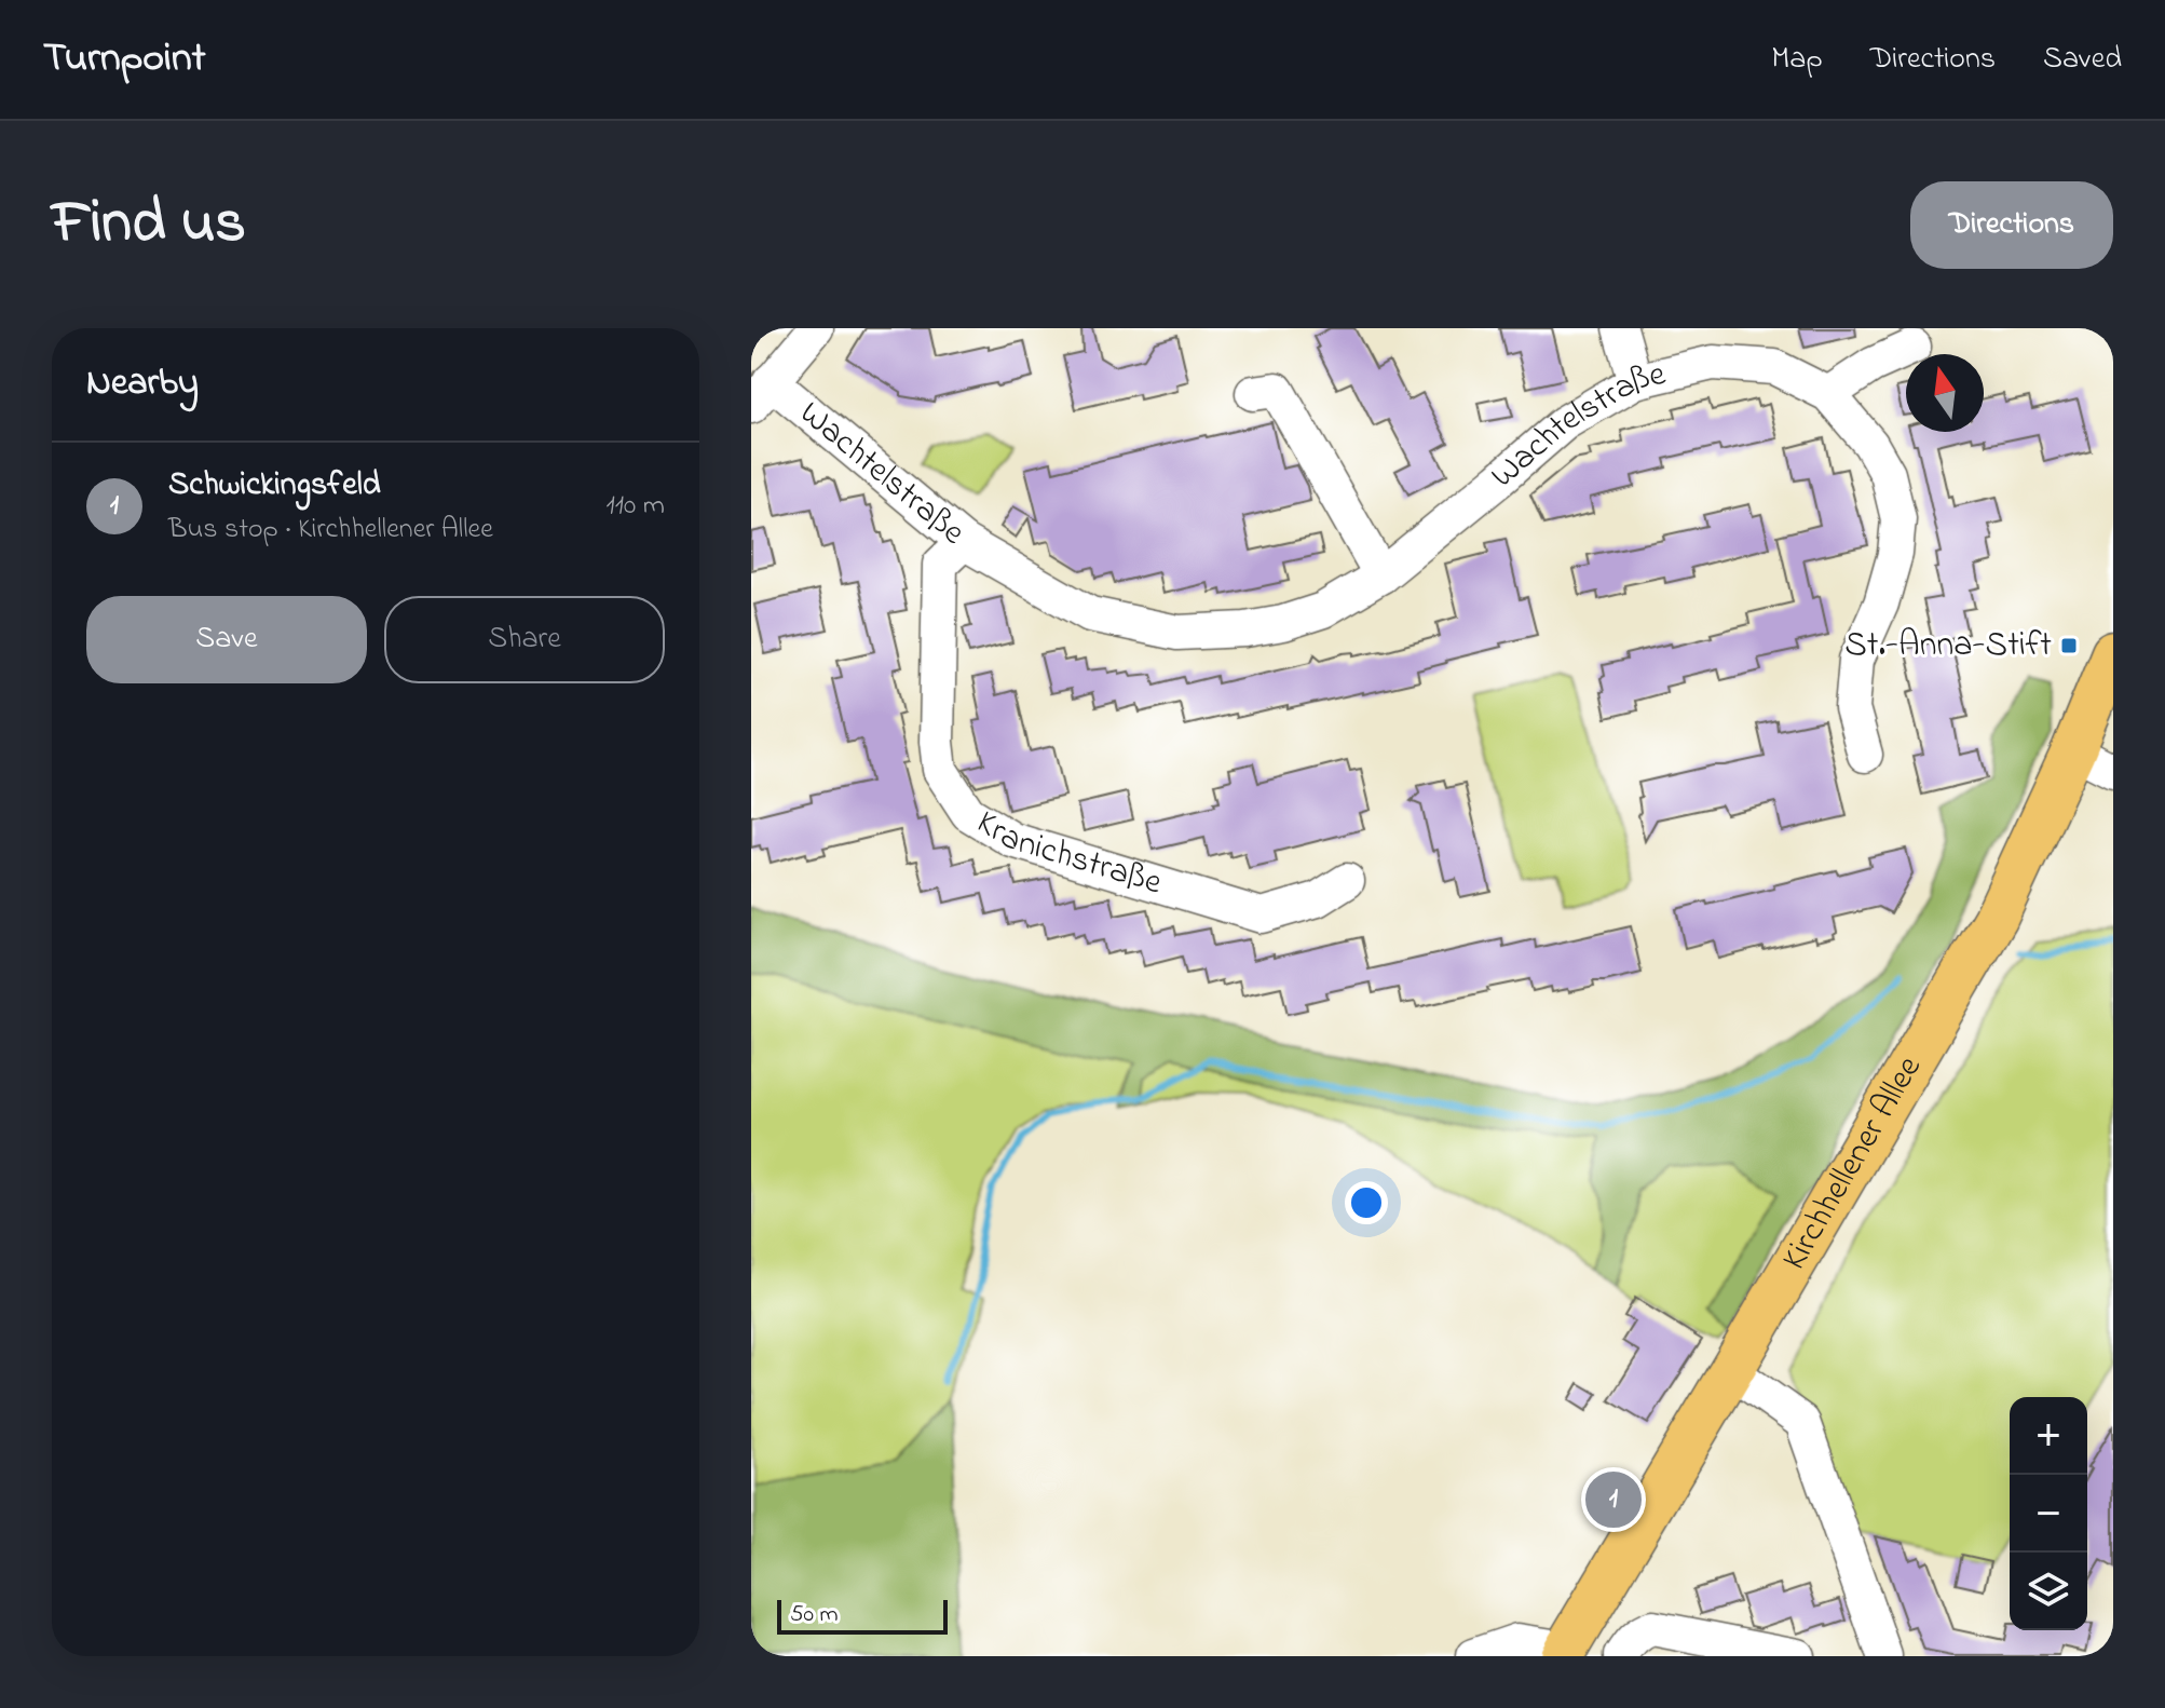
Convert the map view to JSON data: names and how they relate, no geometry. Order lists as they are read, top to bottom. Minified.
{"streets":{"main road":["Kirchhellener Allee"],"street":["Wachtelstraße","Kranichstraße"]},"crossings":[["Wachtelstraße","Kranichstraße"]],"places":{"transit":["St.-Anna-Stift"]},"scale_bar":"50 m","north":"top","page":{"header":"Turnpoint","nav":["Map","Directions","Saved"],"title":"Find us","buttons":["Directions",["Save","Share"]],"heading":"Nearby","list":[{"mark":"1","name":"Schwickingsfeld","note":"Bus stop · Kirchhellener Allee","value":"110 m"}],"map_buttons":["+","−"],"pins":"1","scale":"50 m"}}
